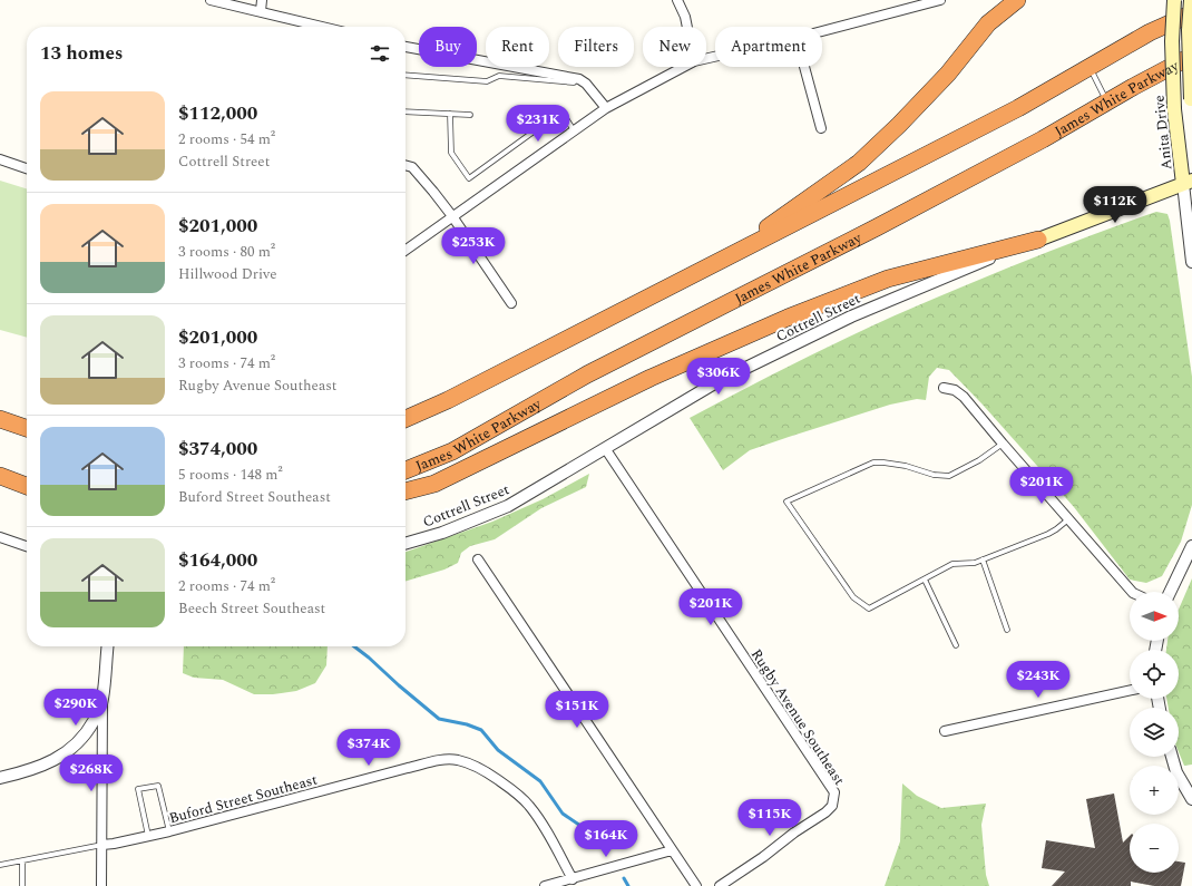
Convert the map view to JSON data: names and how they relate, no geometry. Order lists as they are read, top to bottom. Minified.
{"streets":{"highway":["James White Parkway"],"main road":["Anita Drive","Cottrell Street"],"street":["Rugby Avenue Southeast","Buford Street Southeast"]},"crossings":[["Anita Drive","Cottrell Street"],["Cottrell Street","Rugby Avenue Southeast"]],"north":"right","page":{"chip":["Buy","Rent","Filters","New","Apartment"],"heading":"13 homes","list":[{"name":"$112,000","note":"2 rooms · 54 m² · Cottrell Street"},{"name":"$201,000","note":"3 rooms · 80 m² · Hillwood Drive"},{"name":"$201,000","note":"3 rooms · 74 m² · Rugby Avenue Southeast"},{"name":"$374,000","note":"5 rooms · 148 m² · Buford Street Southeast"},{"name":"$164,000","note":"2 rooms · 74 m² · Beech Street Southeast"}],"price":["$231K","$112K","$253K","$306K","$201K","$201K","$243K","$290K","$151K","$374K","$268K","$115K","$164K"],"map_buttons":["+","−"]}}
